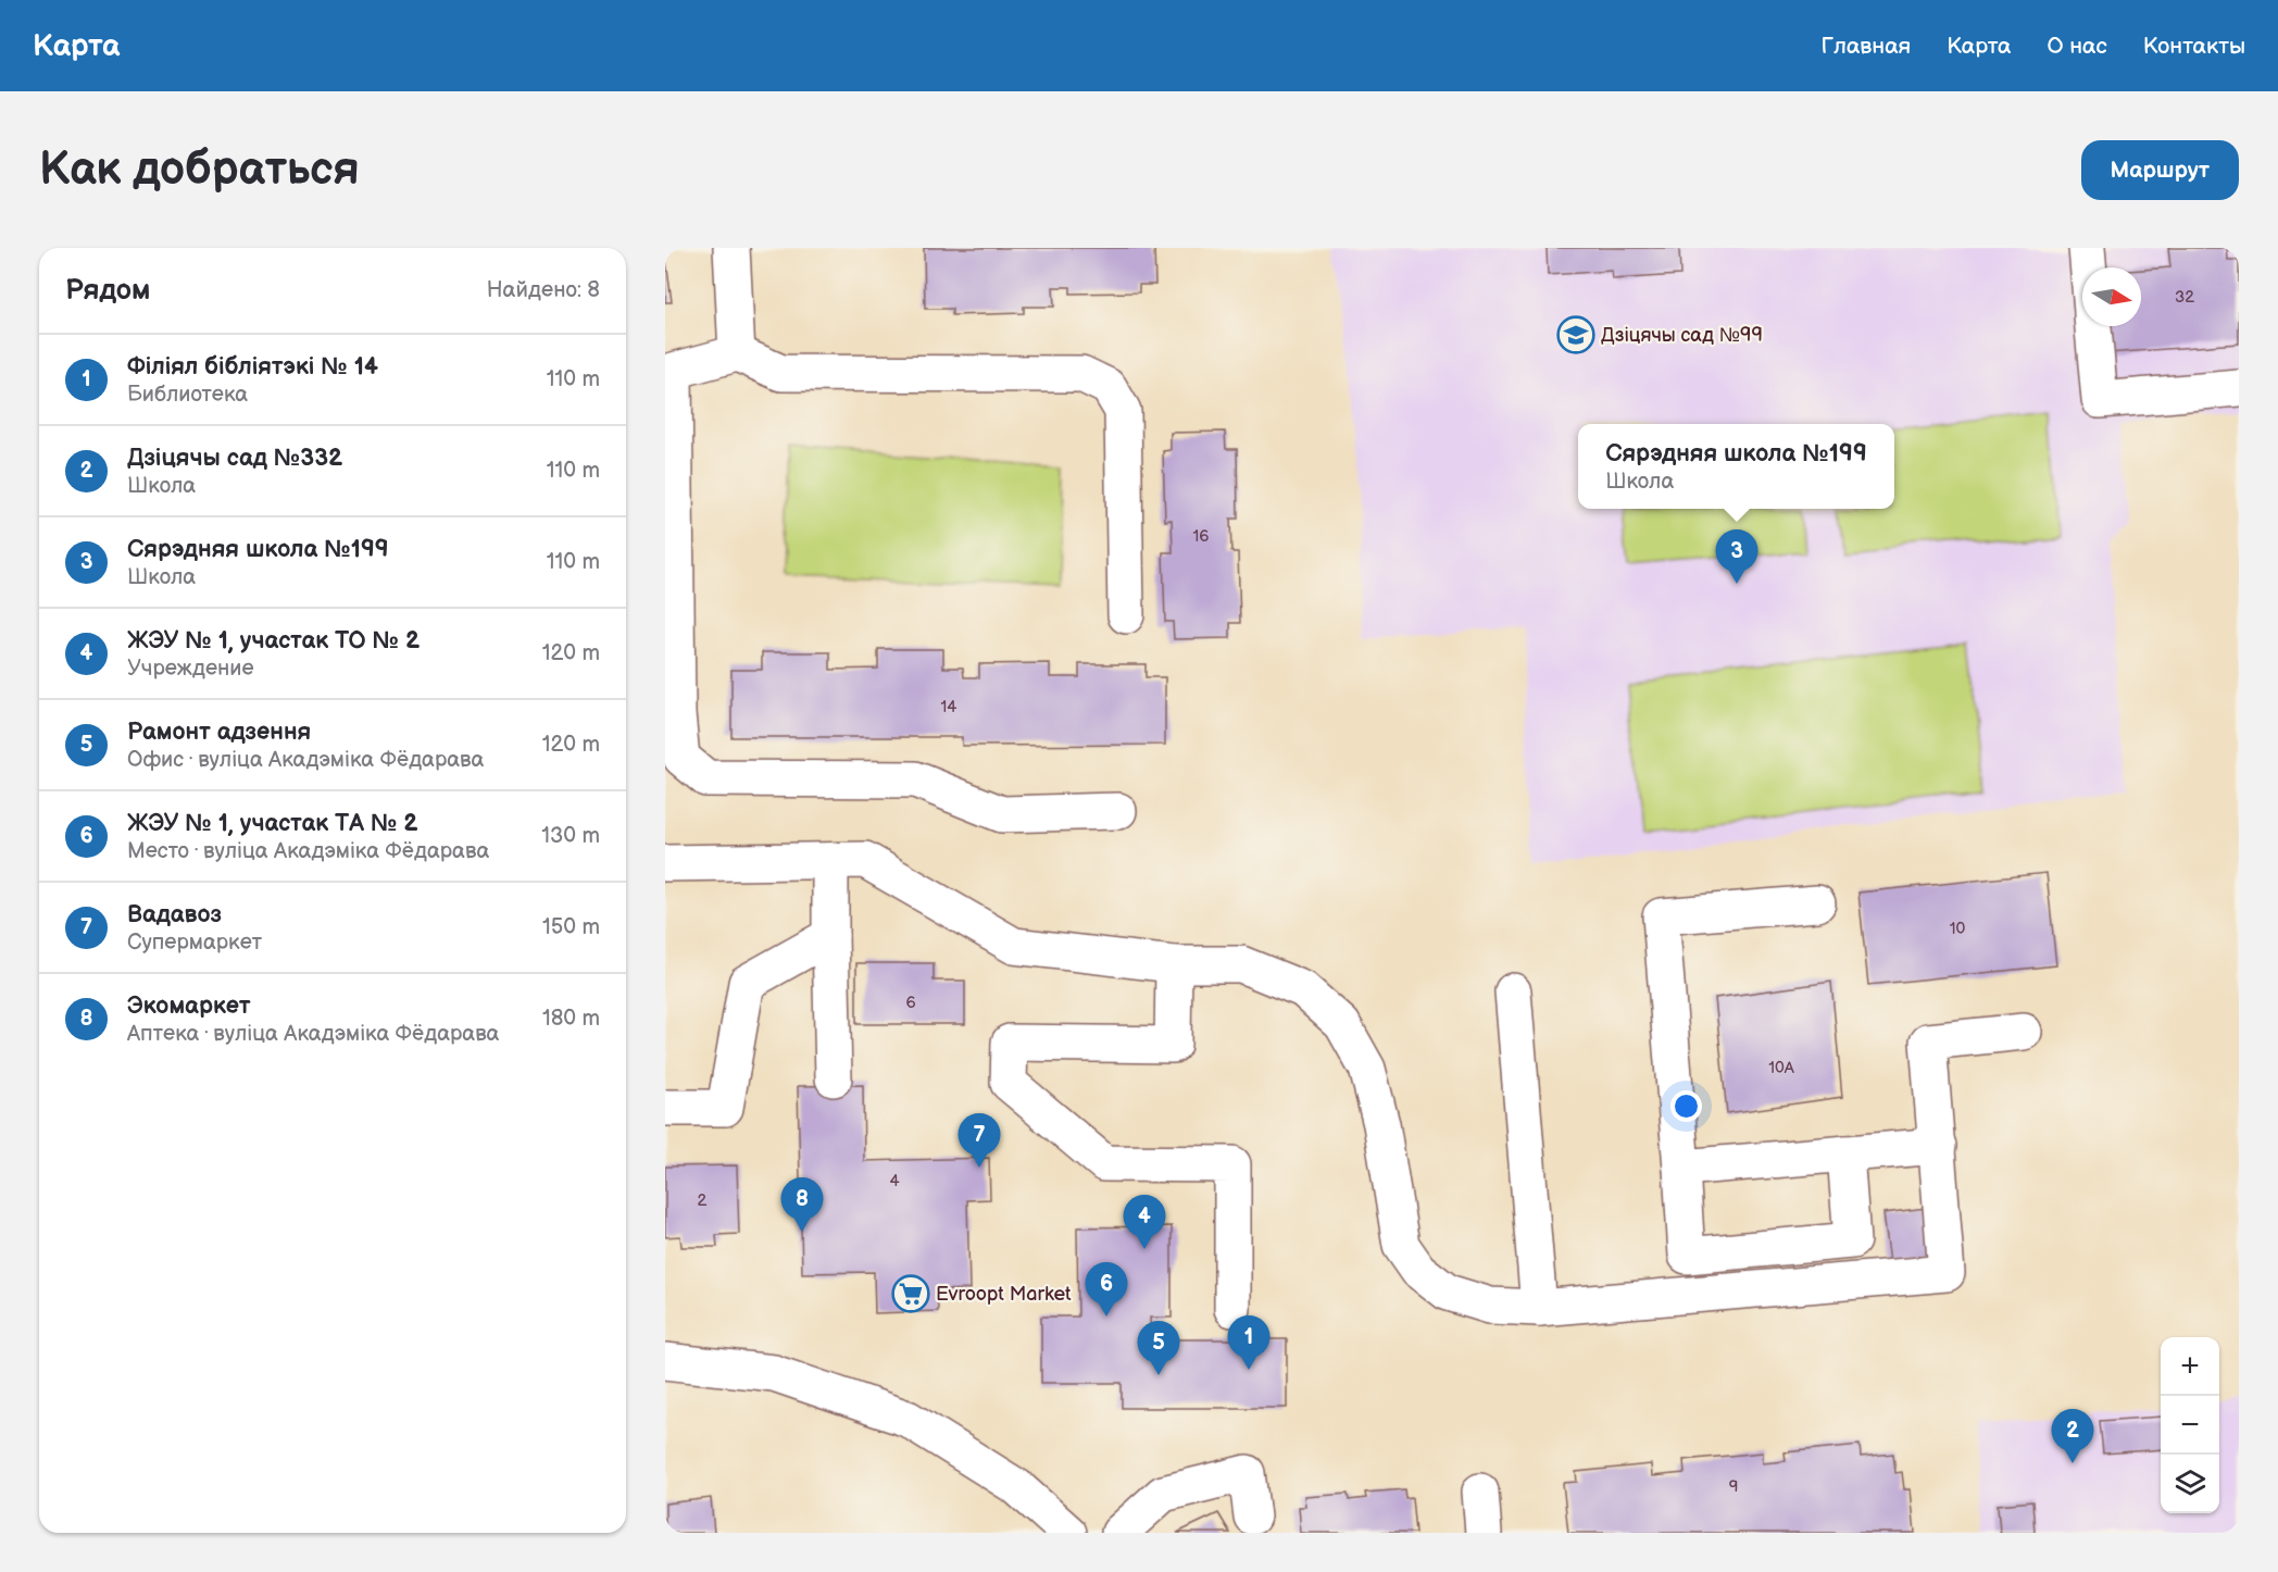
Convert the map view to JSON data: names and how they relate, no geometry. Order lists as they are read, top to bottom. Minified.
{"places":{"school or university":["Дзіцячы сад №99"],"supermarket":["Evroopt Market"]},"house_numbers":["32","16","14","10","6","10А","4","2","9"],"north":"right","page":{"header":"Карта","nav":["Главная","Карта","О нас","Контакты"],"buttons":"Маршрут","title":"Как добраться","heading":["Рядом","Найдено: 8"],"list":[{"mark":"1","name":"Філіял бібліятэкі № 14","note":"Библиотека","value":"110 m"},{"mark":"2","name":"Дзіцячы сад №332","note":"Школа","value":"110 m"},{"mark":"3","name":"Сярэдняя школа №199","note":"Школа","value":"110 m"},{"mark":"4","name":"ЖЭУ № 1, участак ТО № 2","note":"Учреждение","value":"120 m"},{"mark":"5","name":"Рамонт адзення","note":"Офис · вуліца Акадэміка Фёдарава","value":"120 m"},{"mark":"6","name":"ЖЭУ № 1, участак ТА № 2","note":"Место · вуліца Акадэміка Фёдарава","value":"130 m"},{"mark":"7","name":"Вадавоз","note":"Супермаркет","value":"150 m"},{"mark":"8","name":"Экомаркет","note":"Аптека · вуліца Акадэміка Фёдарава","value":"180 m"}],"popup":["Сярэдняя школа №199","Школа"],"pins":["3","7","8","4","6","1","5","2"],"map_buttons":["+","−"]}}
